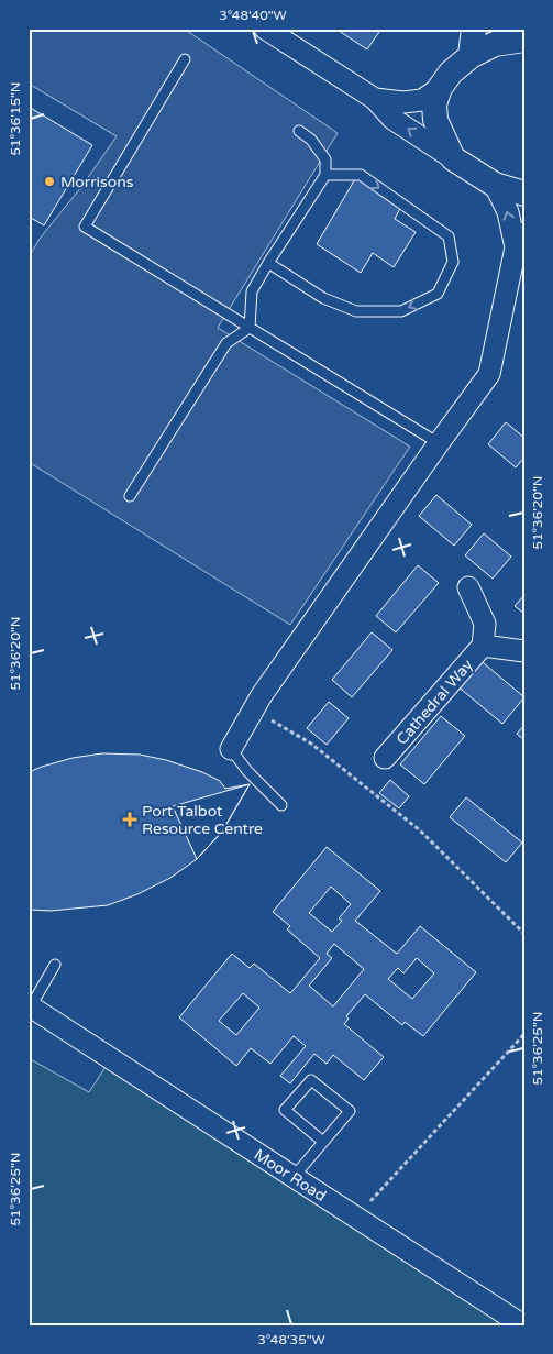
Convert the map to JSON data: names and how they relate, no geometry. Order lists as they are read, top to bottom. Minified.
{"streets":{"street":["Cathedral Way","Moor Road"]},"places":{"other":["Morrisons"],"health":["Port Talbot Resource Centre"]},"coordinates":["3°48'40\"W","51°36'15\"N","51°36'20\"N","51°36'25\"N","3°48'35\"W"]}
